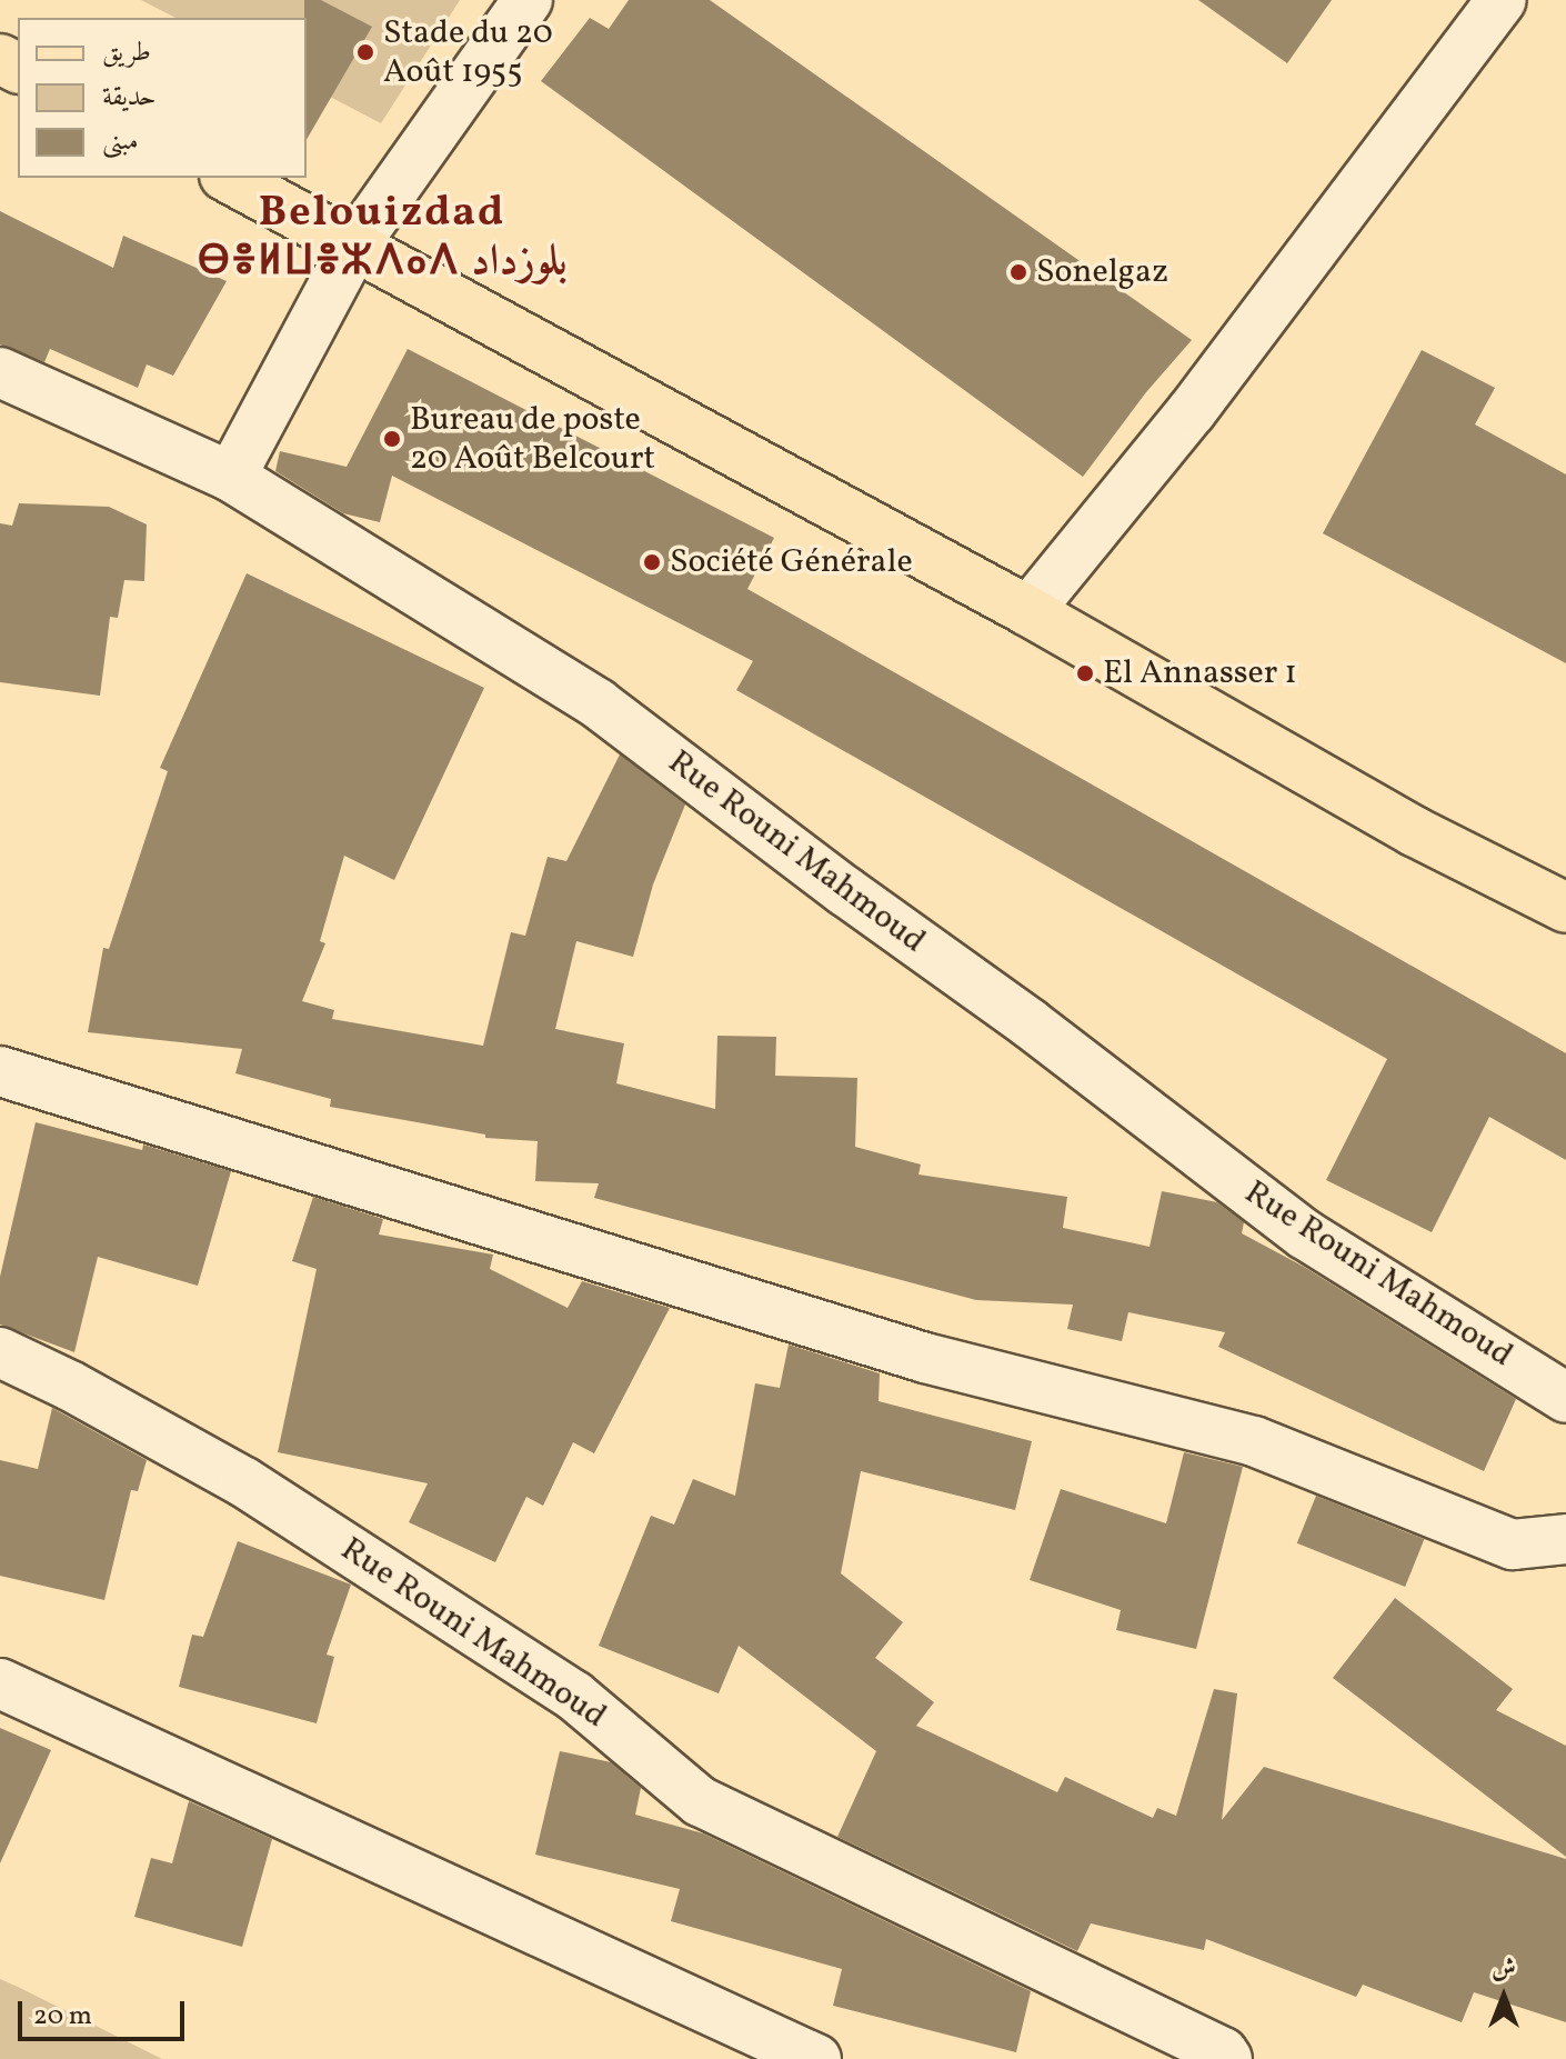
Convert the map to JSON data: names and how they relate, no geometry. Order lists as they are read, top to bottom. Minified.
{"streets":{"street":["Rue Rouni Mahmoud"]},"districts":["Belouizdad ⴱⴻⵍⵡⴻⵣⴷⴰⴷ بلوزداد"],"places":["Stade du 20 Août 1955","Sonelgaz","Bureau de poste 20 Août Belcourt","Société Générale","El Annasser 1"],"legend":["طريق","حديقة","مبنى"],"scale_bar":"20 m","north":"top"}
